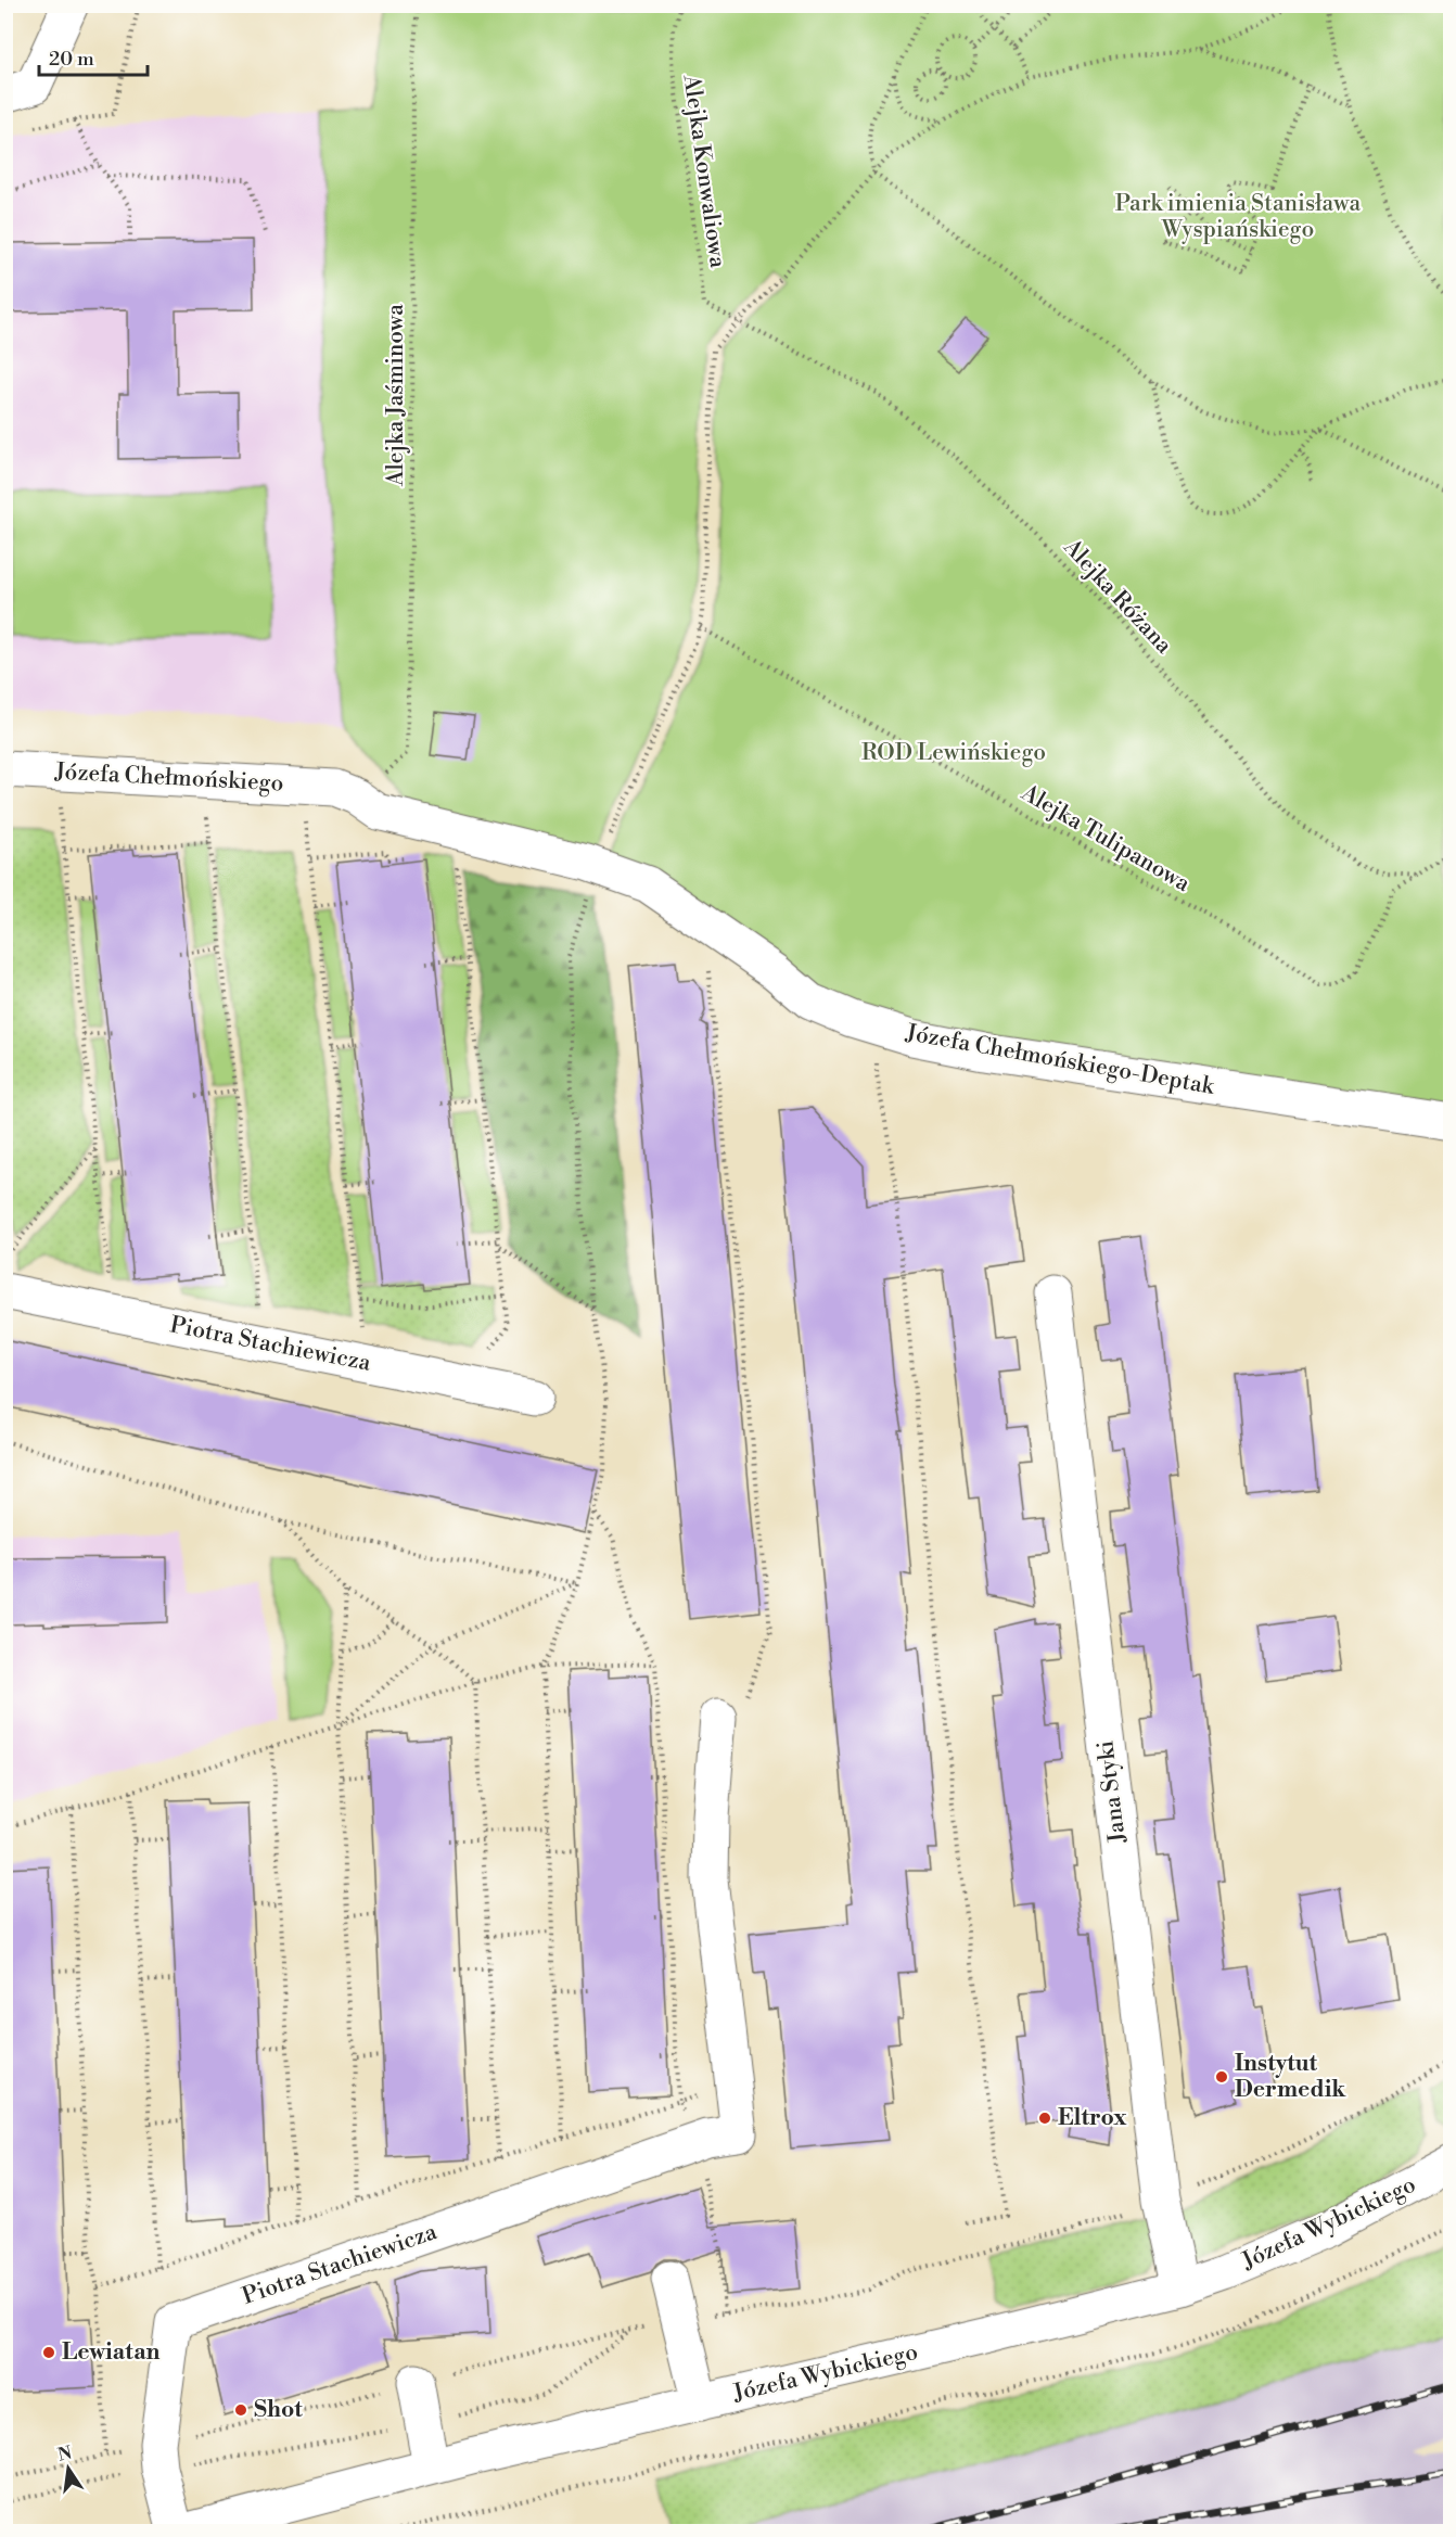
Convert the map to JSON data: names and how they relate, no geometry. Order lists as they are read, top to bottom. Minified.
{"streets":{"street":["Józefa Chełmońskiego","Józefa Chełmońskiego-Deptak","Piotra Stachiewicza","Jana Styki","Józefa Wybickiego"],"path":["Alejka Konwaliowa","Alejka Jaśminowa","Alejka Różana","Alejka Tulipanowa"]},"crossings":[["Alejka Konwaliowa","Alejka Różana"],["Alejka Różana","Alejka Tulipanowa"],["Józefa Chełmońskiego","Józefa Chełmońskiego-Deptak"],["Piotra Stachiewicza","Józefa Wybickiego"],["Jana Styki","Józefa Wybickiego"]],"parks":["Park imienia Stanisława Wyspiańskiego","ROD Lewińskiego"],"places":["Instytut Dermedik","Eltrox","Lewiatan","Shot"],"scale_bar":"20 m","north":"top"}
